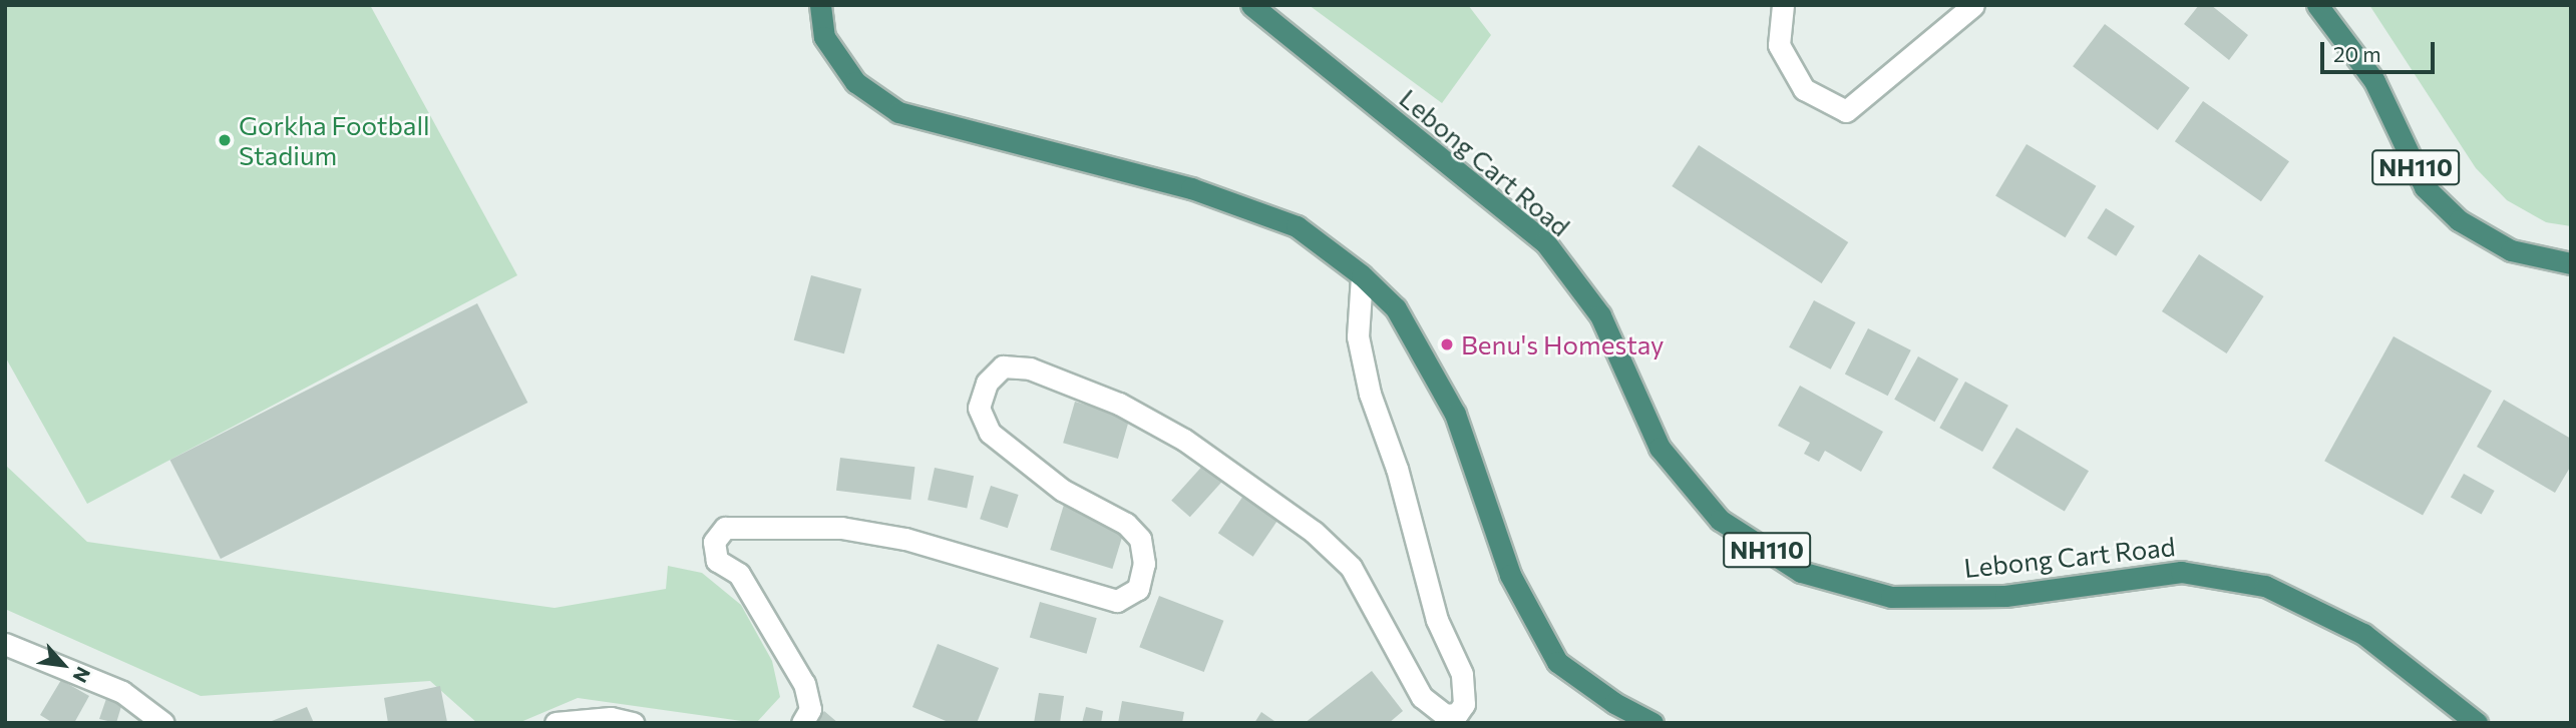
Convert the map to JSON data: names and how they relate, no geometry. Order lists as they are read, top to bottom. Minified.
{"streets":{"highway":["Lebong Cart Road","NH110"]},"places":["Gorkha Football Stadium","Benu's Homestay"],"scale_bar":"20 m","north":"bottom right"}
